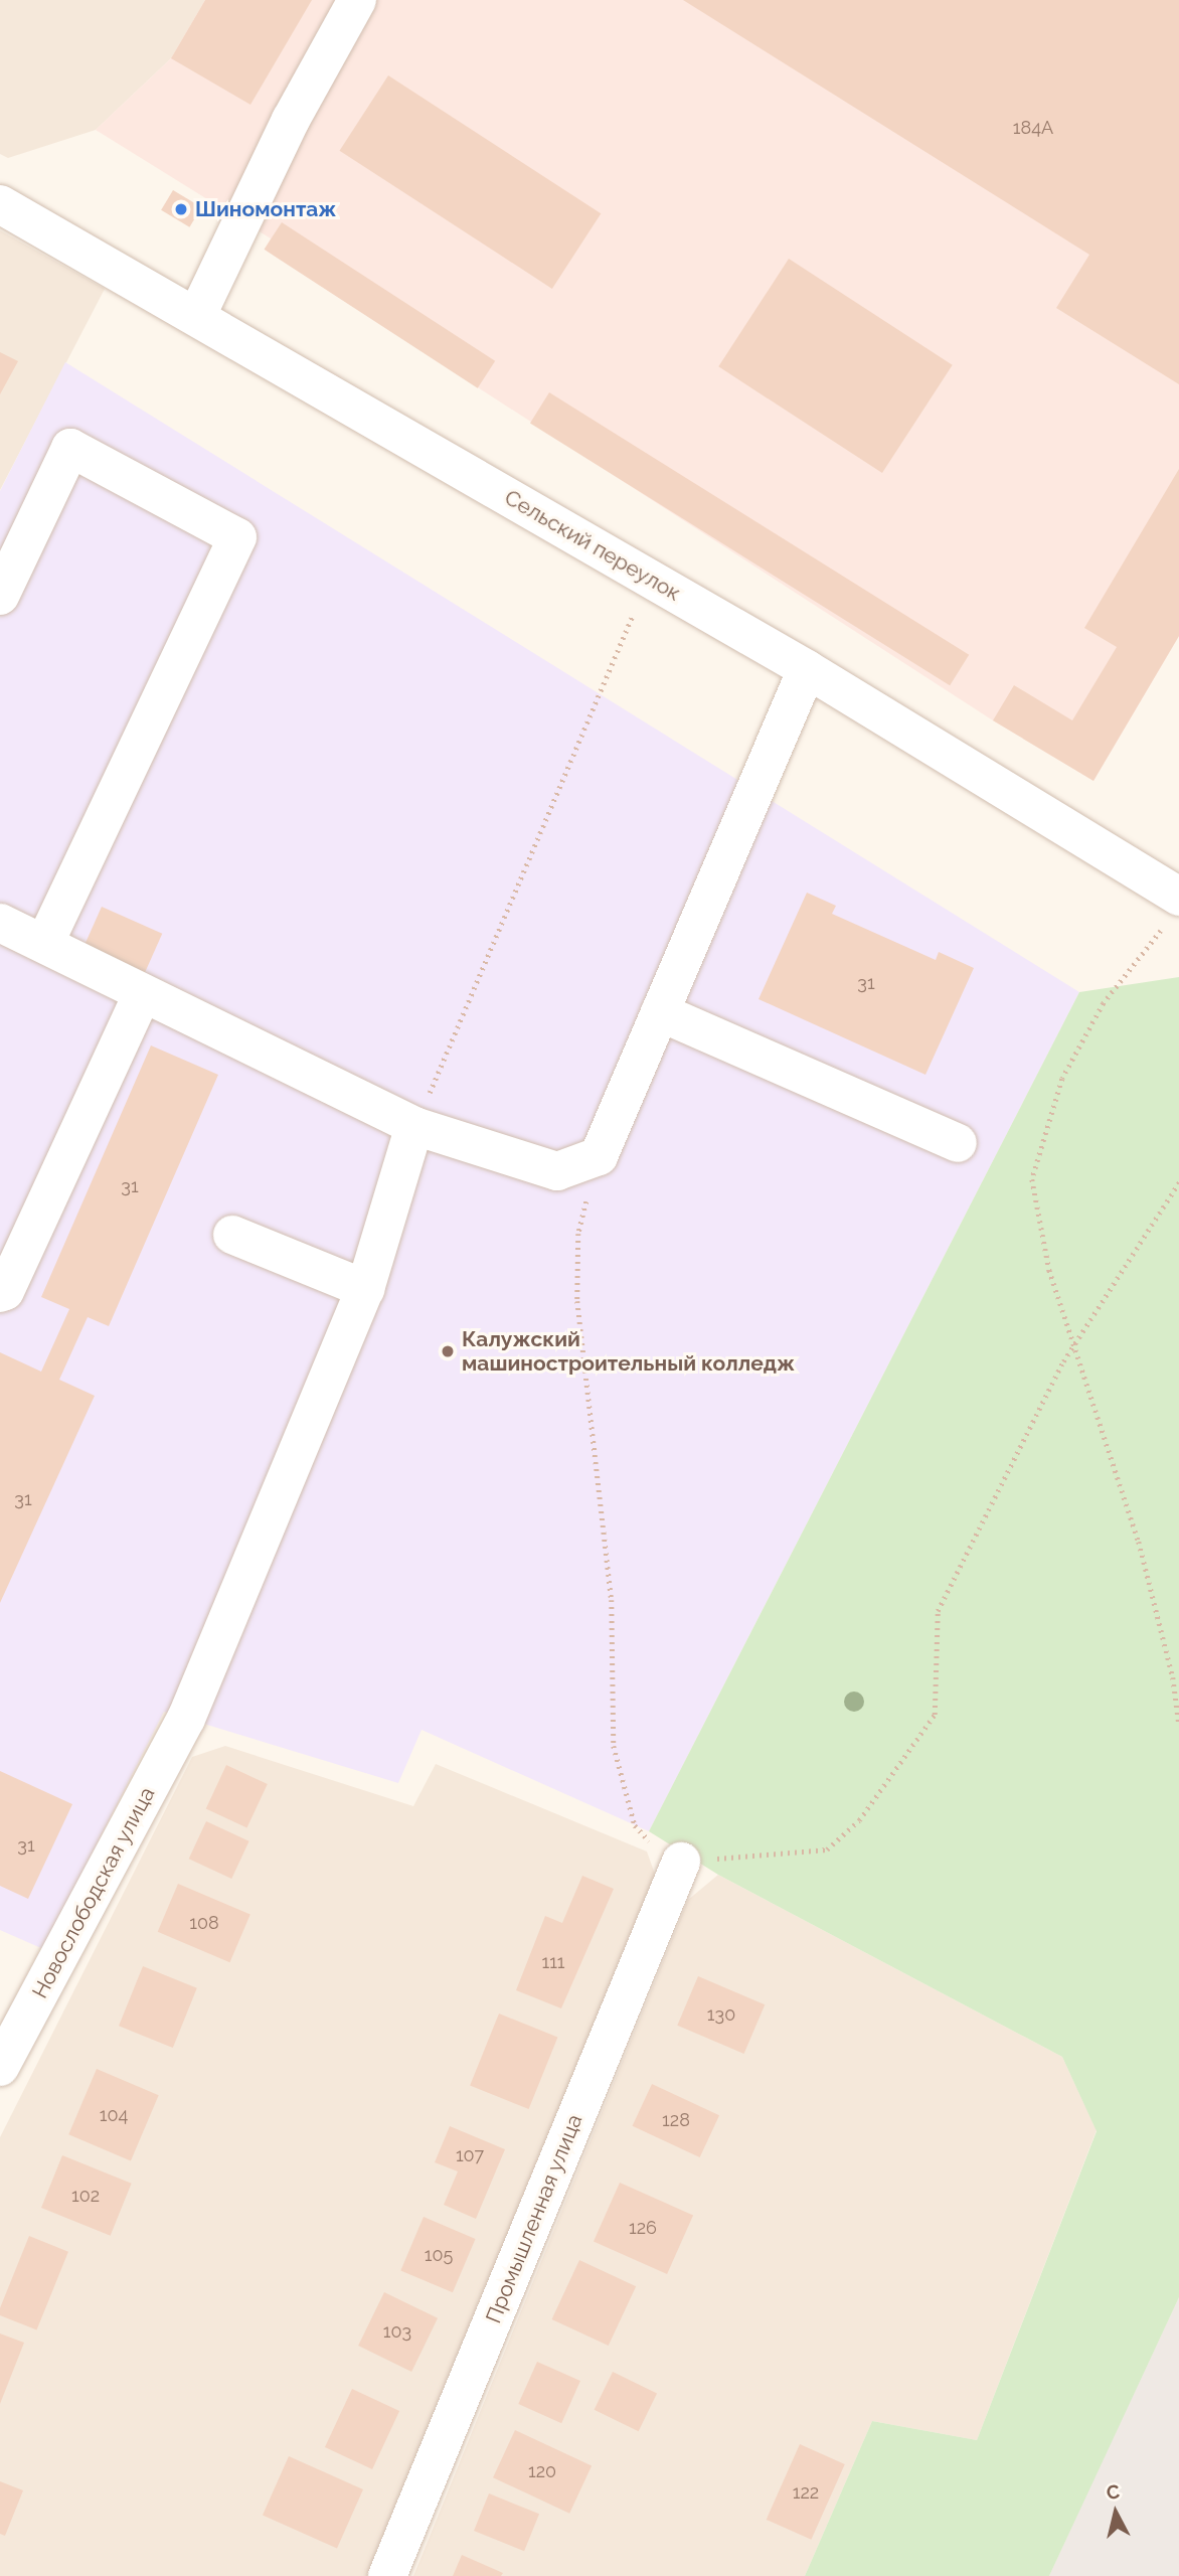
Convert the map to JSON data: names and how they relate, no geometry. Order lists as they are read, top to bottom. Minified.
{"streets":{"street":["Сельский переулок","Новослободская улица","Промышленная улица"]},"places":["Шиномонтаж","Калужский машиностроительный колледж"],"house_numbers":["184А","31","31","31","31","108","111","130","104","128","107","102","126","105","103","120","122"],"north":"top"}
